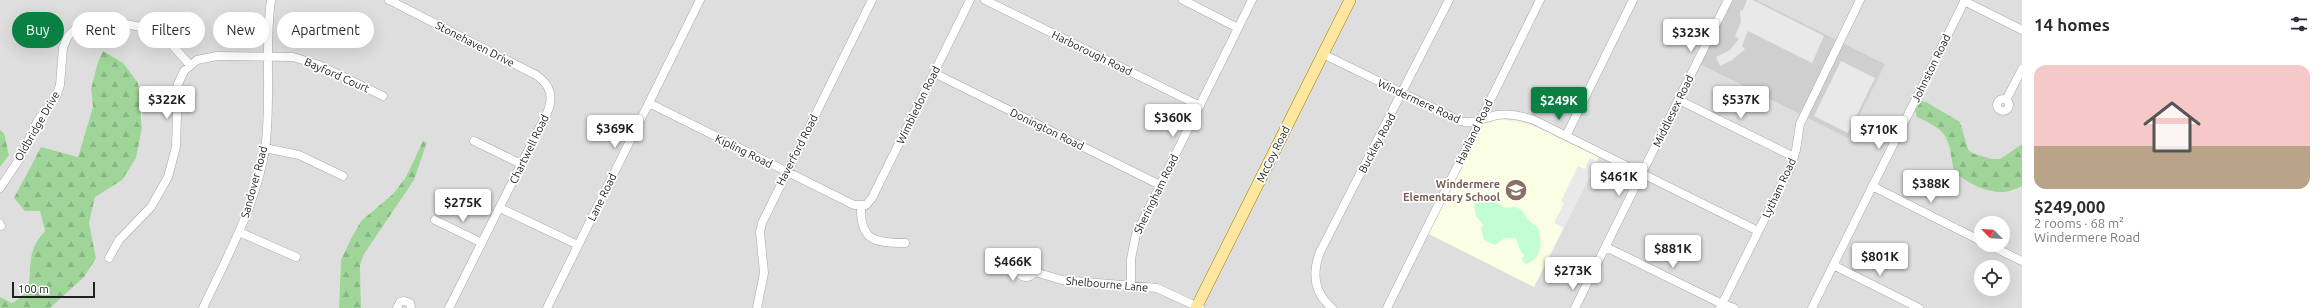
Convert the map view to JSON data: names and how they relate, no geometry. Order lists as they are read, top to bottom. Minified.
{"streets":{"main road":["McCoy Road"],"street":["Stonehaven Drive","Harborough Road","Johnston Road","Bayford Court","Windermere Road","Wimbledon Road","Middlesex Road","Oldbridge Drive","Donington Road","Haviland Road","Buckley Road","Chartwell Road","Haverford Road","Kipling Road","Sandover Road","Lytham Road","Sheringham Road","Lane Road","Shelbourne Lane"]},"crossings":[["Stonehaven Drive","Chartwell Road"],["Harborough Road","Sheringham Road"],["Bayford Court","Oldbridge Drive"],["Bayford Court","Sandover Road"],["Windermere Road","Middlesex Road"],["Windermere Road","Haviland Road"],["Windermere Road","Buckley Road"],["Windermere Road","McCoy Road"],["Windermere Road","Lytham Road"],["Wimbledon Road","Donington Road"],["Wimbledon Road","Kipling Road"],["Donington Road","Sheringham Road"],["Haverford Road","Kipling Road"],["Kipling Road","Lane Road"],["McCoy Road","Shelbourne Lane"],["Sheringham Road","Shelbourne Lane"]],"places":{"school or university":["Windermere Elementary School"]},"scale_bar":"100 m","north":"top left","page":{"heading":"14 homes","chip":["Buy","Rent","Filters","New","Apartment"],"price":["$323K","$322K","$537K","$249K","$360K","$369K","$710K","$461K","$388K","$275K","$881K","$801K","$466K","$273K"],"list":[{"name":"$249,000","note":"2 rooms · 68 m² · Windermere Road"}],"scale":"100 m"}}
